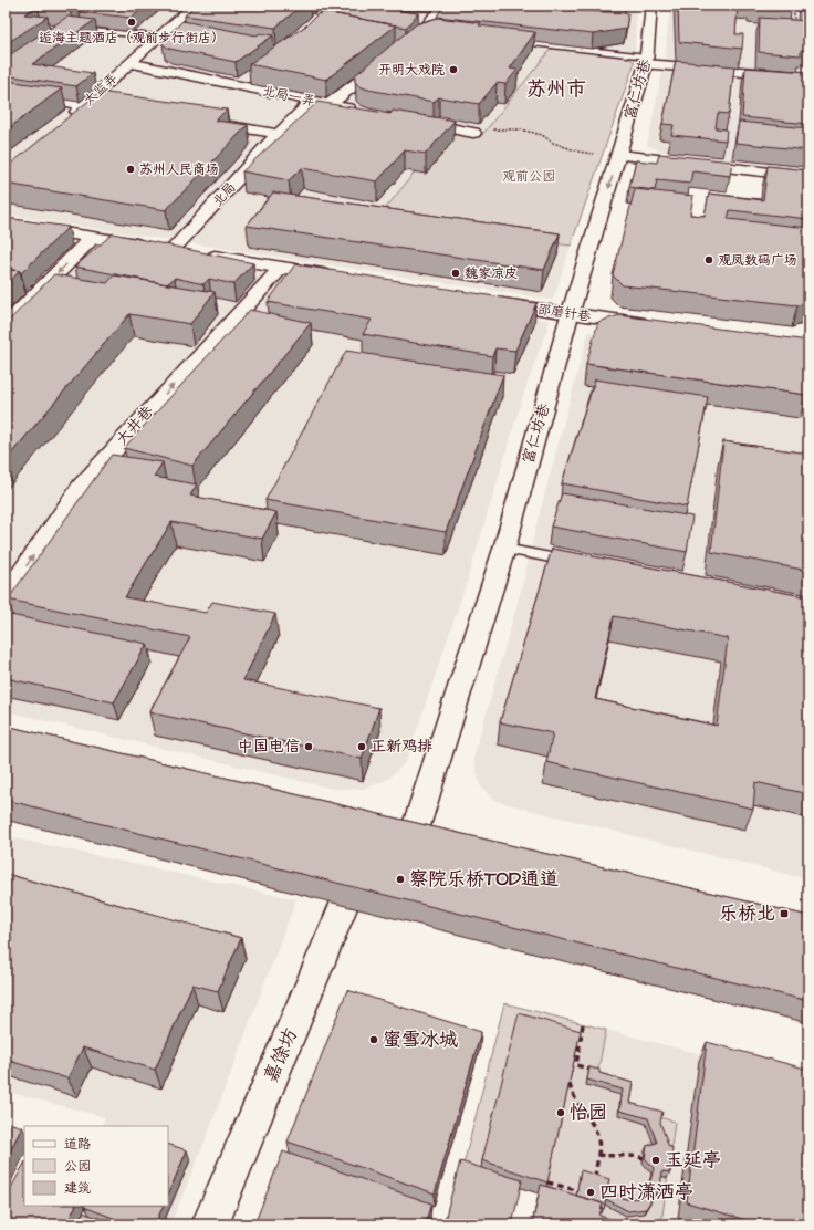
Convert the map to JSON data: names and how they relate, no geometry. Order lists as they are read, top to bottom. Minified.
{"streets":{"street":["太监弄","富仁坊巷","北局一弄","北局","邵磨针巷","大井巷","嘉馀坊"]},"crossings":[["太监弄","北局一弄"],["富仁坊巷","邵磨针巷"],["北局一弄","北局"]],"one_way":["大井巷"],"districts":["苏州市"],"parks":["观前公园"],"places":{"other":["逅海主题酒店（观前步行街店）","开明大戏院","苏州人民商场","观凤数码广场","魏家凉皮","中国电信","正新鸡排","察院乐桥TOD通道","蜜雪冰城","怡园","玉延亭","四时潇洒亭"],"transit":["乐桥北"]},"legend":["道路","公园","建筑"]}
